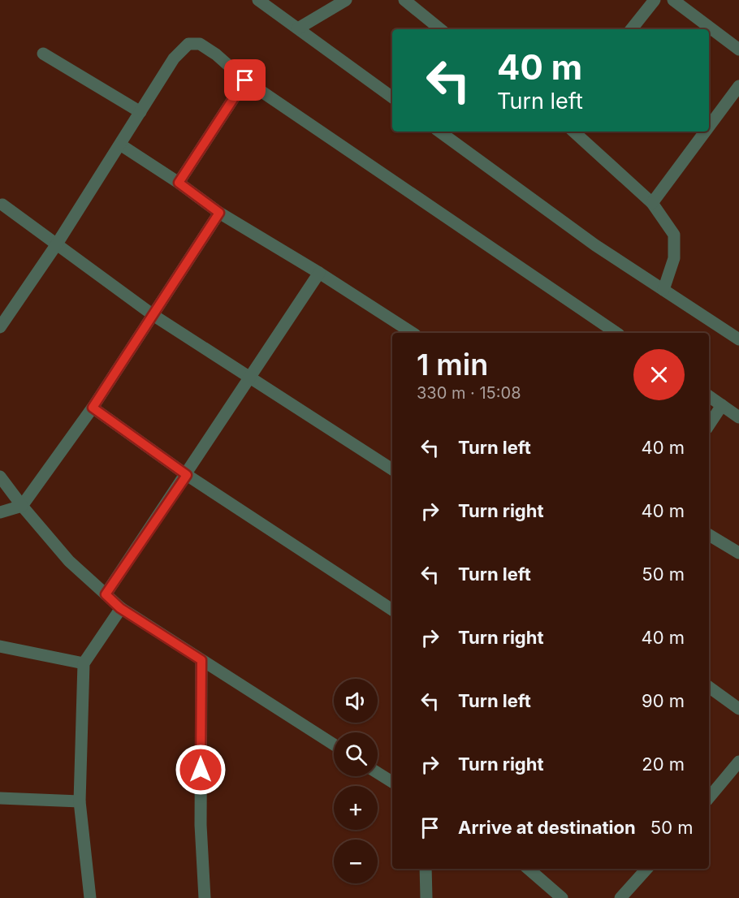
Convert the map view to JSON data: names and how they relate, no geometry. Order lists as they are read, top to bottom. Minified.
{"page":{"turn":["40 m","Turn left"],"heading":["1 min","330 m · 15:08"],"list":[{"name":"Turn left","value":"40 m"},{"name":"Turn right","value":"40 m"},{"name":"Turn left","value":"50 m"},{"name":"Turn right","value":"40 m"},{"name":"Turn left","value":"90 m"},{"name":"Turn right","value":"20 m"},{"name":"Arrive at destination","value":"50 m"}],"map_buttons":["+","−"]}}
